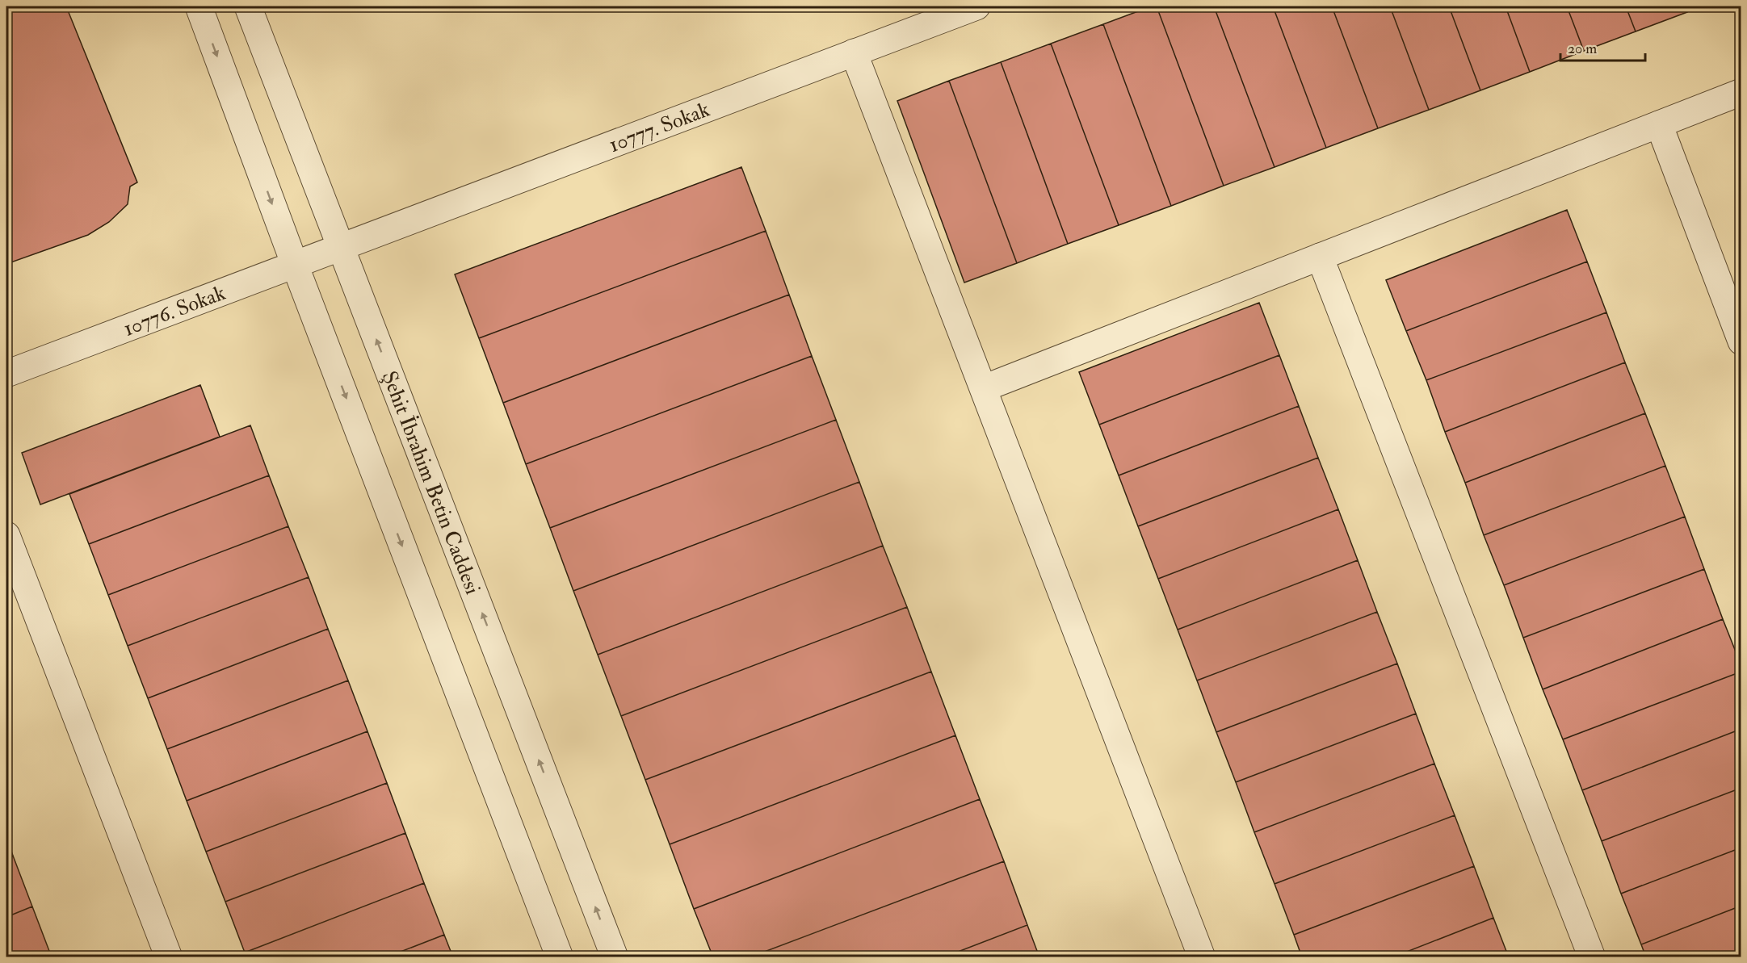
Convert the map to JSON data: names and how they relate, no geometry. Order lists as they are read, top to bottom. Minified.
{"streets":{"street":["10777. Sokak","10776. Sokak","Şehit İbrahim Betin Caddesi"]},"crossings":[["10777. Sokak","10776. Sokak"],["10777. Sokak","Şehit İbrahim Betin Caddesi"],["10776. Sokak","Şehit İbrahim Betin Caddesi"]],"scale_bar":"20 m"}
